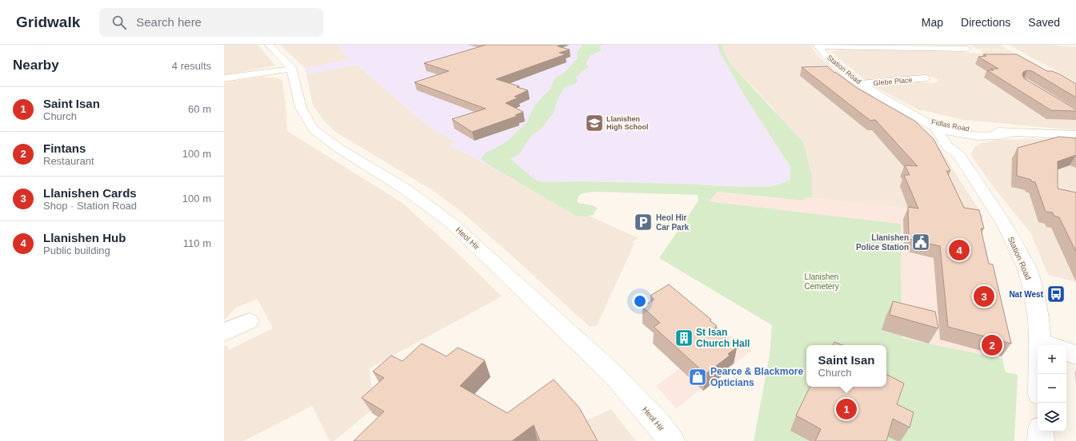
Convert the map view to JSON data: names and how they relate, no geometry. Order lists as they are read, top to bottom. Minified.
{"streets":{"street":["Station Road","Glebe Place","Fidlas Road","Heol Hir"]},"crossings":[["Station Road","Glebe Place"],["Station Road","Fidlas Road"]],"parks":["Llanishen Cemetery"],"places":{"school or university":["Llanishen High School"],"parking":["Heol Hir Car Park"],"public building":["Llanishen Police Station"],"bus stop":["Nat West"],"building":["St Isan Church Hall"],"shop":["Pearce & Blackmore Opticians"]},"page":{"header":"Gridwalk","search":"Search here","nav":["Map","Directions","Saved"],"heading":["Nearby","4 results"],"list":[{"mark":"1","name":"Saint Isan","note":"Church","value":"60 m"},{"mark":"2","name":"Fintans","note":"Restaurant","value":"100 m"},{"mark":"3","name":"Llanishen Cards","note":"Shop · Station Road","value":"100 m"},{"mark":"4","name":"Llanishen Hub","note":"Public building","value":"110 m"}],"pins":["4","3","2","1"],"map_buttons":["+","−"],"popup":["Saint Isan","Church"]}}
